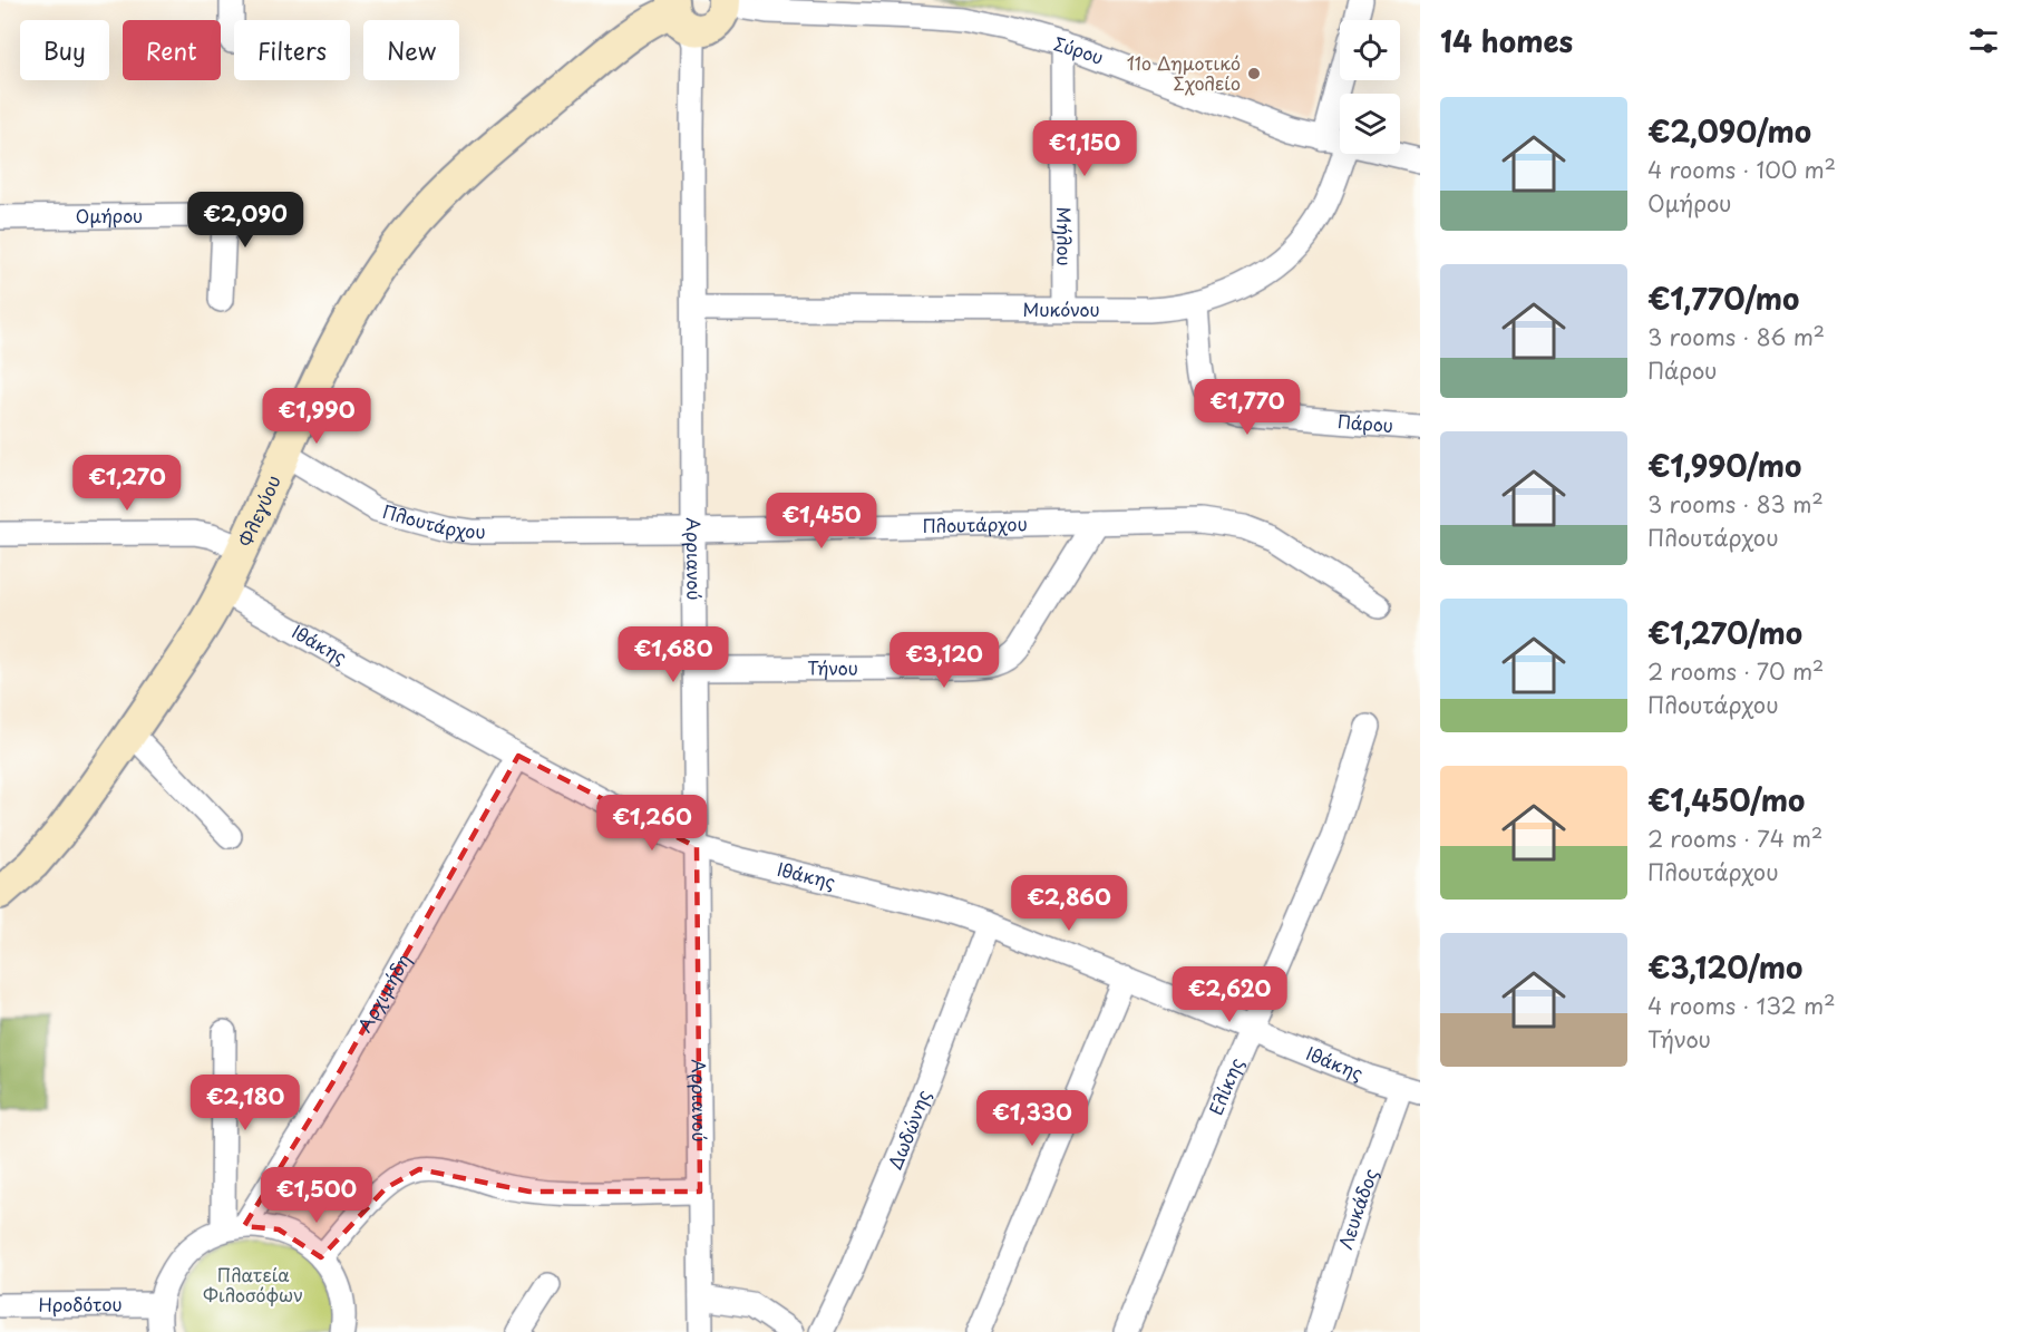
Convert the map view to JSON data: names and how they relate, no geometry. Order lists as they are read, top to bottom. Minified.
{"streets":{"street":["Σύρου","Ομήρου","Μήλου","Μυκόνου","Πάρου","Φλεγύου","Πλουτάρχου","Αρριανού","Ιθάκης","Τήνου","Αρχιμήδη","Ελίκης","Δωδώνης","Λευκάδος","Ηροδότου"]},"crossings":[["Σύρου","Μήλου"],["Σύρου","Φλεγύου"],["Μήλου","Μυκόνου"],["Μυκόνου","Πάρου"],["Μυκόνου","Αρριανού"],["Φλεγύου","Πλουτάρχου"],["Φλεγύου","Αρριανού"],["Φλεγύου","Ιθάκης"],["Πλουτάρχου","Αρριανού"],["Πλουτάρχου","Τήνου"],["Αρριανού","Ιθάκης"],["Αρριανού","Τήνου"],["Ιθάκης","Αρχιμήδη"],["Ιθάκης","Ελίκης"],["Ιθάκης","Δωδώνης"],["Ιθάκης","Λευκάδος"]],"parks":["Πλατεία Φιλοσόφων"],"places":["11ο Δημοτικό Σχολείο"],"page":{"heading":"14 homes","chip":["Buy","Rent","Filters","New"],"list":[{"name":"€2,090/mo","note":"4 rooms · 100 m² · Ομήρου"},{"name":"€1,770/mo","note":"3 rooms · 86 m² · Πάρου"},{"name":"€1,990/mo","note":"3 rooms · 83 m² · Πλουτάρχου"},{"name":"€1,270/mo","note":"2 rooms · 70 m² · Πλουτάρχου"},{"name":"€1,450/mo","note":"2 rooms · 74 m² · Πλουτάρχου"},{"name":"€3,120/mo","note":"4 rooms · 132 m² · Τήνου"}],"price":["€1,150","€2,090","€1,770","€1,990","€1,270","€1,450","€1,680","€3,120","€1,260","€2,860","€2,620","€2,180","€1,330","€1,500"]}}
